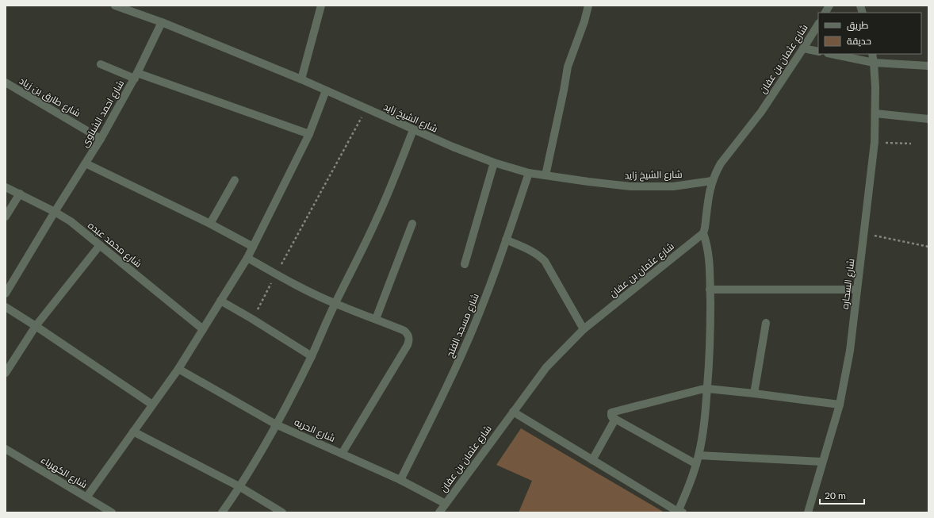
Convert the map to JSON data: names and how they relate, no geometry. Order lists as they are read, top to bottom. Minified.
{"streets":{"street":["شارع عثمان بن عفان","شارع طارق بن زياد","شارع احمد الشناوى","شارع الشيخ زايد","شارع محمد عبده","شارع السحاره","شارع مسجد الفتح","شارع الحريه","شارع الكهرباء"]},"crossings":[["شارع عثمان بن عفان","شارع الشيخ زايد"],["شارع عثمان بن عفان","شارع الحريه"],["شارع طارق بن زياد","شارع احمد الشناوى"],["شارع احمد الشناوى","شارع الشيخ زايد"],["شارع احمد الشناوى","شارع محمد عبده"],["شارع الشيخ زايد","شارع مسجد الفتح"],["شارع مسجد الفتح","شارع الحريه"]],"legend":["طريق","حديقة"],"scale_bar":"20 m"}
